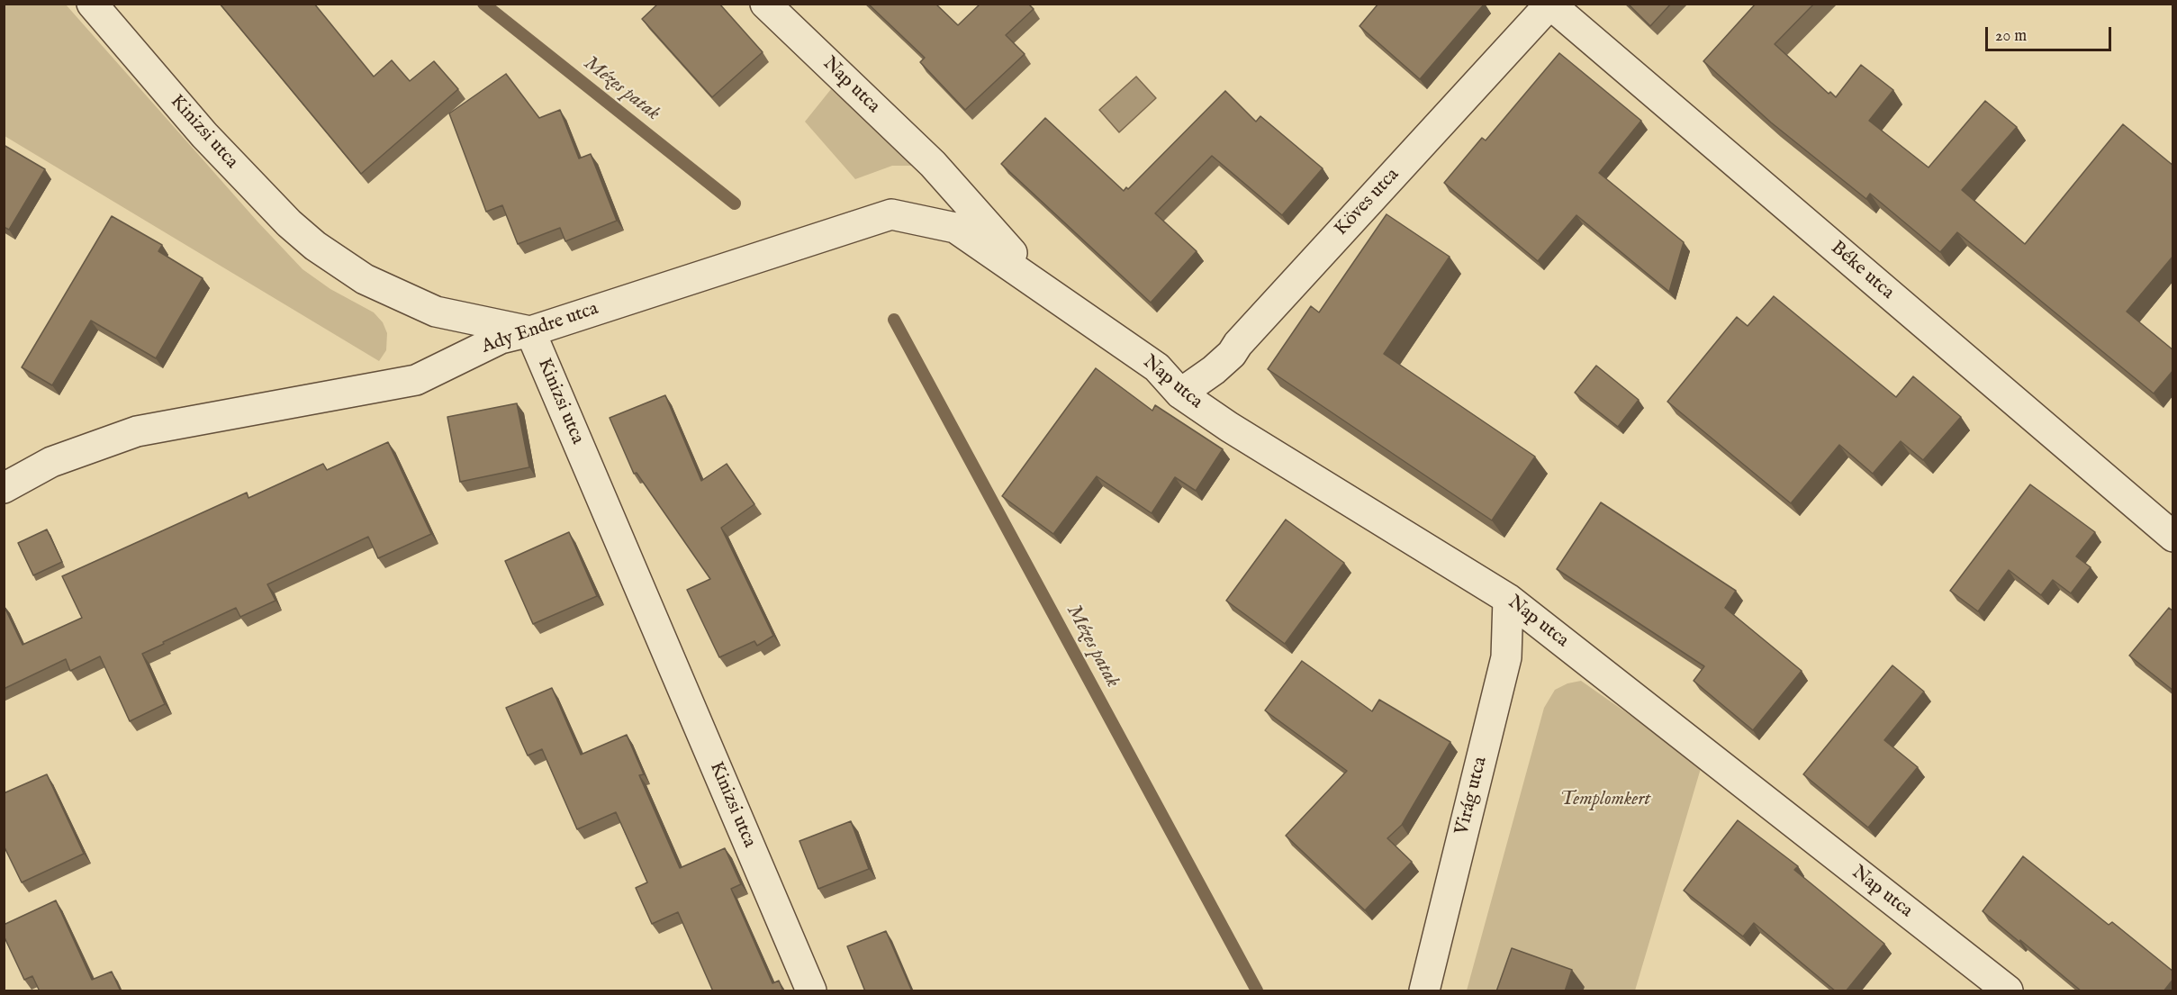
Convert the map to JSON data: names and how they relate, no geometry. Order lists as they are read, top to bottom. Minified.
{"streets":{"street":["Nap utca","Kinizsi utca","Köves utca","Béke utca","Ady Endre utca","Virág utca"]},"crossings":[["Nap utca","Köves utca"],["Nap utca","Ady Endre utca"],["Nap utca","Virág utca"],["Kinizsi utca","Ady Endre utca"],["Köves utca","Béke utca"]],"water":["Mézes patak"],"parks":["Templomkert"],"scale_bar":"20 m"}
